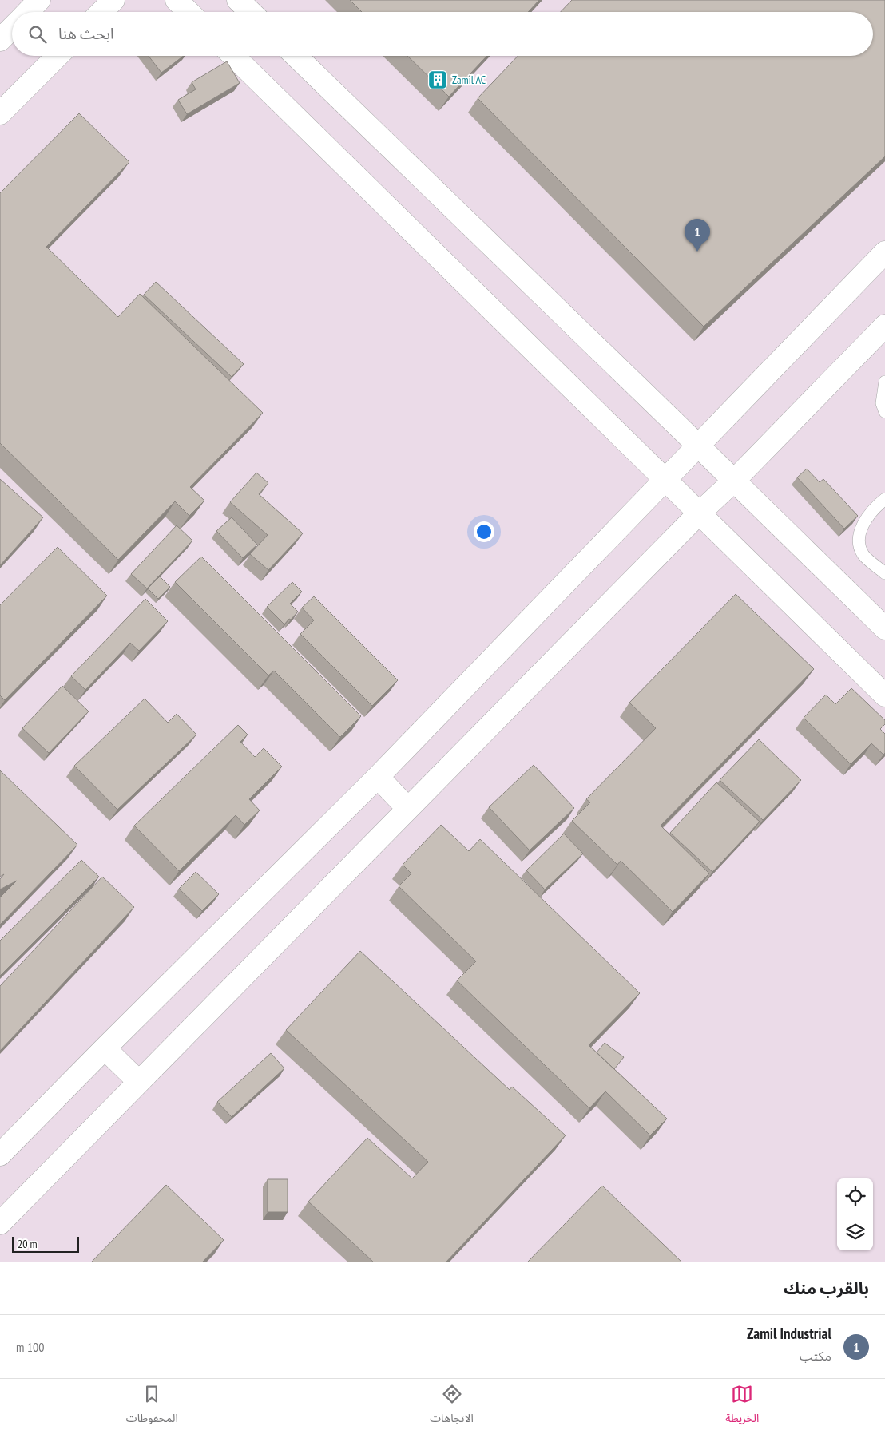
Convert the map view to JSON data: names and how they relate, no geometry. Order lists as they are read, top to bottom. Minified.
{"places":{"building":["Zamil AC"]},"scale_bar":"20 m","page":{"search":"ابحث هنا","pins":"1","scale":"20 m","heading":"بالقرب منك","list":[{"mark":"1","name":"Zamil Industrial","note":"مكتب","value":"100 m"}],"nav":["الخريطة","الاتجاهات","المحفوظات"]}}
